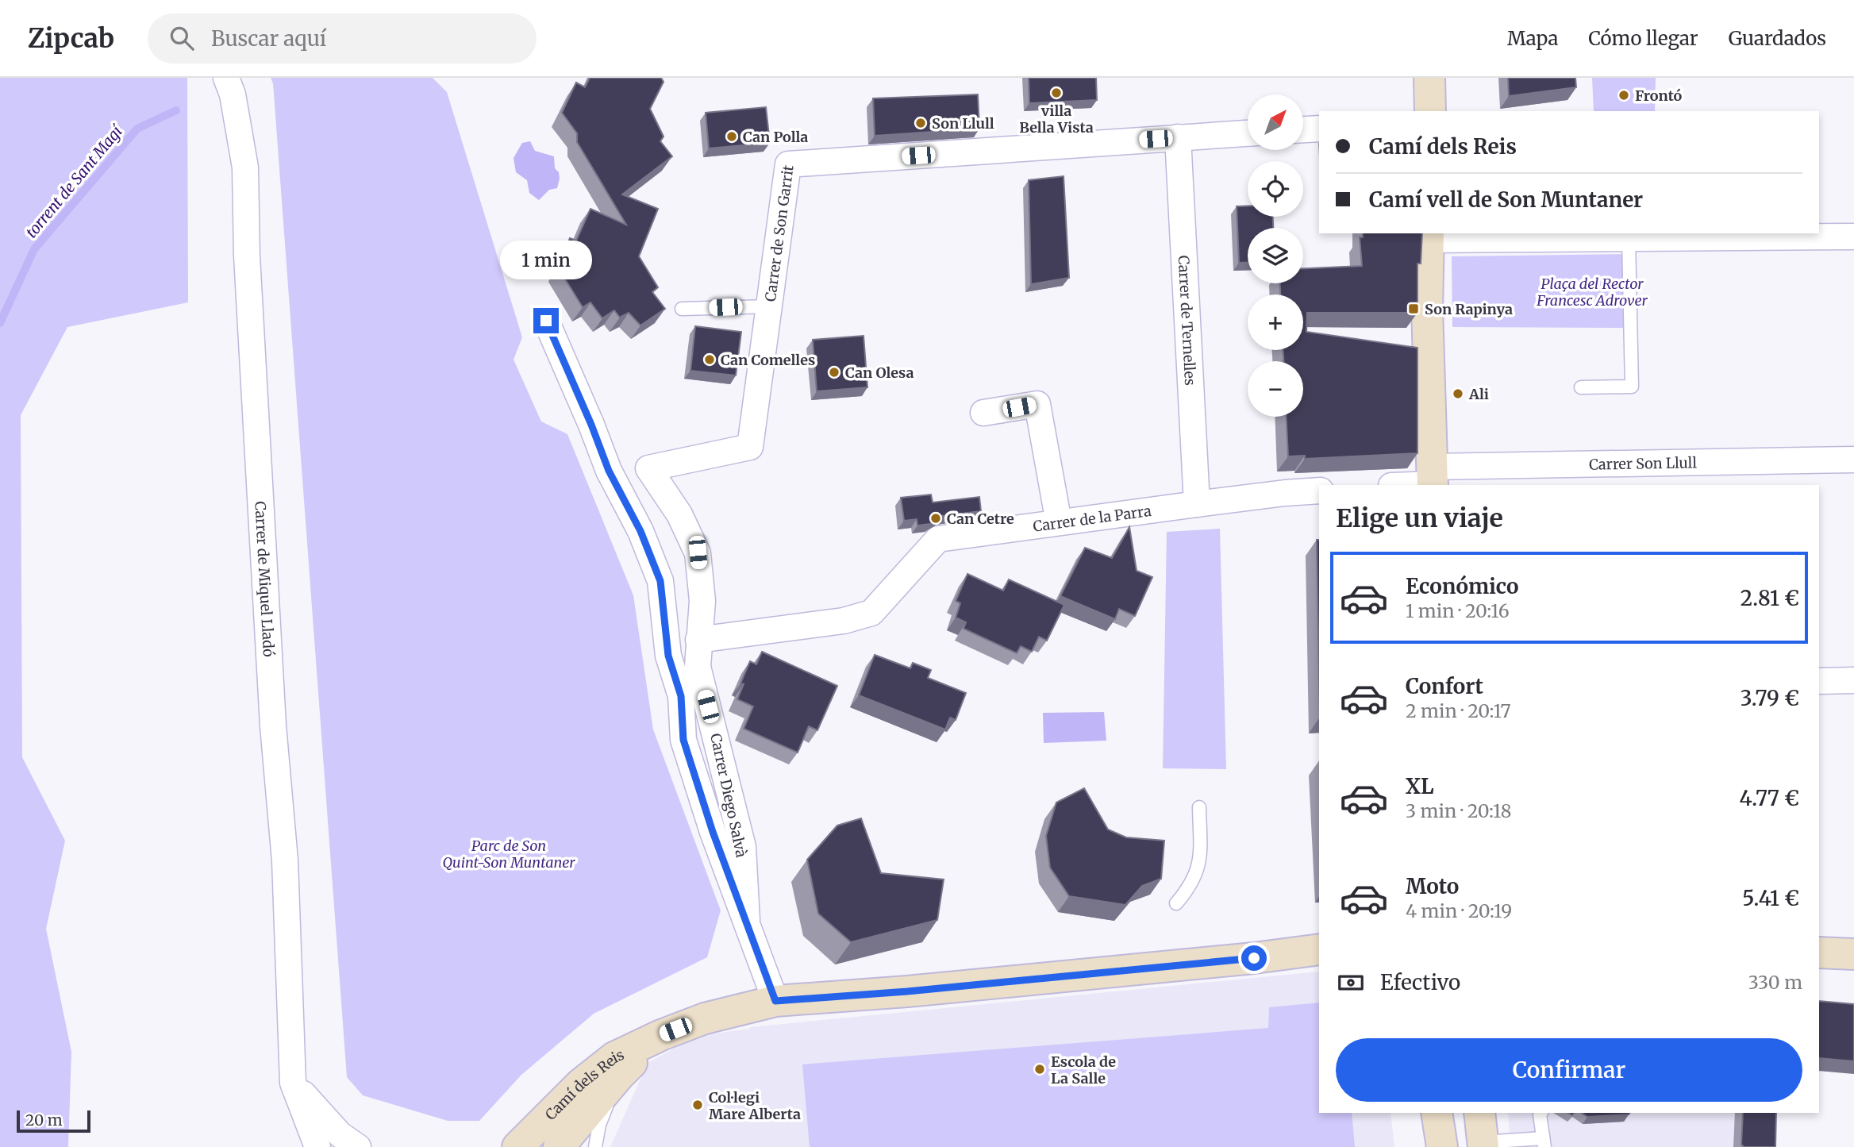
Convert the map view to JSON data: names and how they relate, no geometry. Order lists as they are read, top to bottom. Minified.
{"streets":{"street":["Carrer de Son Garrit","Carrer de Ternelles","Carrer Son Llull","Carrer de la Parra","Carrer de Miquel Lladó","Carrer Diego Salvà","Camí dels Reis"]},"crossings":[["Carrer de Son Garrit","Carrer de Ternelles"],["Carrer de Son Garrit","Carrer de la Parra"],["Carrer de Son Garrit","Carrer Diego Salvà"],["Carrer de Ternelles","Carrer de la Parra"],["Carrer de la Parra","Carrer Diego Salvà"]],"water":["torrent de Sant Magí"],"parks":["Plaça del Rector Francesc Adrover","Parc de Son Quint-Son Muntaner"],"places":{"other":["villa Bella Vista","Frontó","Son Llull","Can Polla","Can Comelles","Can Olesa","Ali","Can Cetre","Escola de La Salle","Col·legi Mare Alberta"],"transit":["Son Rapinya"]},"scale_bar":"20 m","north":"top right","page":{"header":"Zipcab","search":"Buscar aquí","nav":["Mapa","Cómo llegar","Guardados"],"map_buttons":["+","−"],"banner":["Camí dels Reis","Camí vell de Son Muntaner"],"bubble":"1 min","heading":"Elige un viaje","list":[{"name":"Económico","note":"1 min · 20:16","value":"2.81 €"},{"name":"Confort","note":"2 min · 20:17","value":"3.79 €"},{"name":"XL","note":"3 min · 20:18","value":"4.77 €"},{"name":"Moto","note":"4 min · 20:19","value":"5.41 €"}],"pay":["Efectivo","330 m"],"buttons":"Confirmar","scale":"20 m"}}
